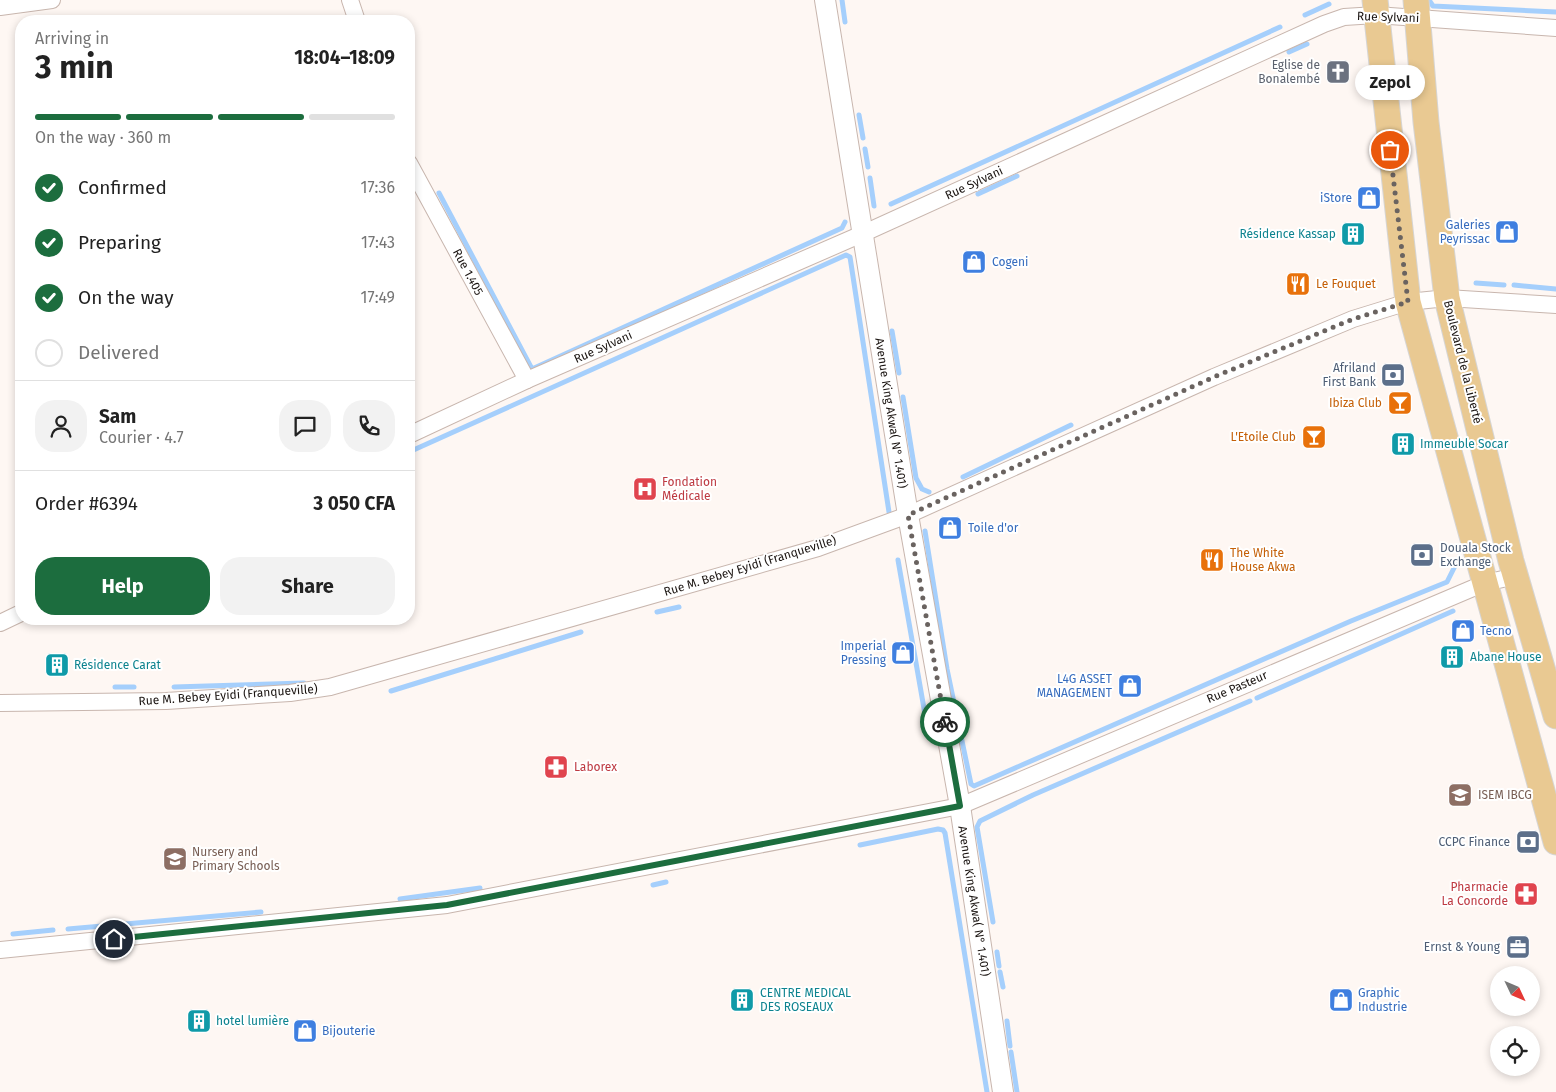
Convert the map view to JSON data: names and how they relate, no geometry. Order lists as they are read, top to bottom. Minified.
{"streets":{"main road":["Boulevard de la Liberté"],"street":["Rue Sylvani","Rue 1.405","Avenue King Akwa( N° 1.401)","Rue M. Bebey Eyidi (Franqueville)","Rue Pasteur"]},"crossings":[["Rue Sylvani","Rue 1.405"],["Rue Sylvani","Boulevard de la Liberté"],["Rue Sylvani","Avenue King Akwa( N° 1.401)"],["Boulevard de la Liberté","Rue M. Bebey Eyidi (Franqueville)"],["Boulevard de la Liberté","Rue Pasteur"],["Avenue King Akwa( N° 1.401)","Rue M. Bebey Eyidi (Franqueville)"],["Avenue King Akwa( N° 1.401)","Rue Pasteur"]],"places":{"church":["Eglise de Bonalembé"],"other":["Zepol"],"shop":["iStore","Galeries Peyrissac","Cogeni","Toile d'or","Tecno","Imperial Pressing","L4G ASSET MANAGEMENT","Graphic Industrie","Bijouterie"],"building":["Résidence Kassap","Immeuble Socar","Abane House","Résidence Carat","CENTRE MEDICAL DES ROSEAUX","hotel lumière"],"restaurant":["Le Fouquet","The White House Akwa"],"bank":["Afriland First Bank","Douala Stock Exchange","CCPC Finance"],"bar":["Ibiza Club","L'Etoile Club"],"hospital":["Fondation Médicale"],"pharmacy":["Laborex","Pharmacie La Concorde"],"school or university":["ISEM IBCG","Nursery and Primary Schools"],"office":["Ernst & Young"]},"north":"bottom right","page":{"heading":["3 min","Arriving in","18:04–18:09"],"panel":["Sam","Courier · 4.7","Order #6394","3 050 CFA"],"bubble":"Zepol","bar":"On the way · 360 m","list":[["Confirmed","17:36"],["Preparing","17:43"],["On the way","17:49"],"Delivered"],"buttons":["Help","Share"]}}
